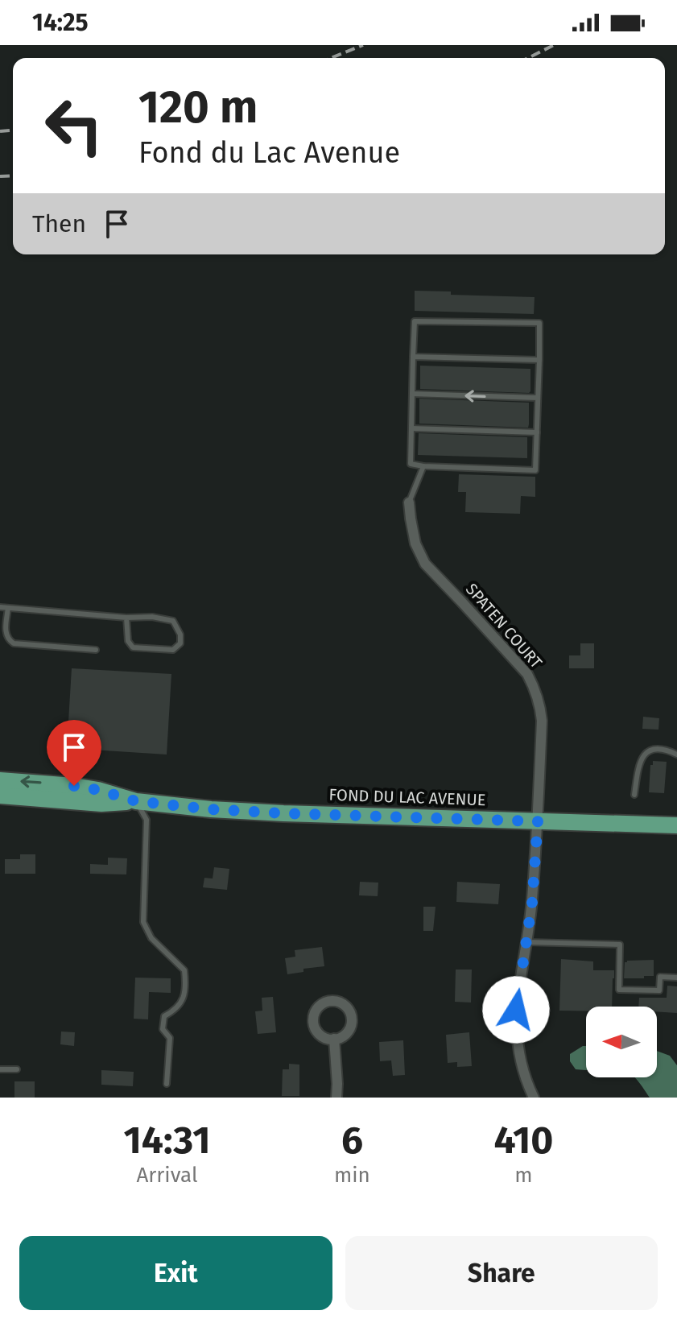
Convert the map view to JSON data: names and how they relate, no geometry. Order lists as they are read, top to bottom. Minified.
{"streets":{"main road":["FOND DU LAC AVENUE"],"street":["SPATEN COURT"]},"crossings":[["SPATEN COURT","FOND DU LAC AVENUE"]],"north":"left","page":{"status":"14:25","turn":["120 m","Fond du Lac Avenue"],"then":"Then","eta":["14:31","Arrival","6","min","410","m"],"buttons":["Exit","Share"]}}
